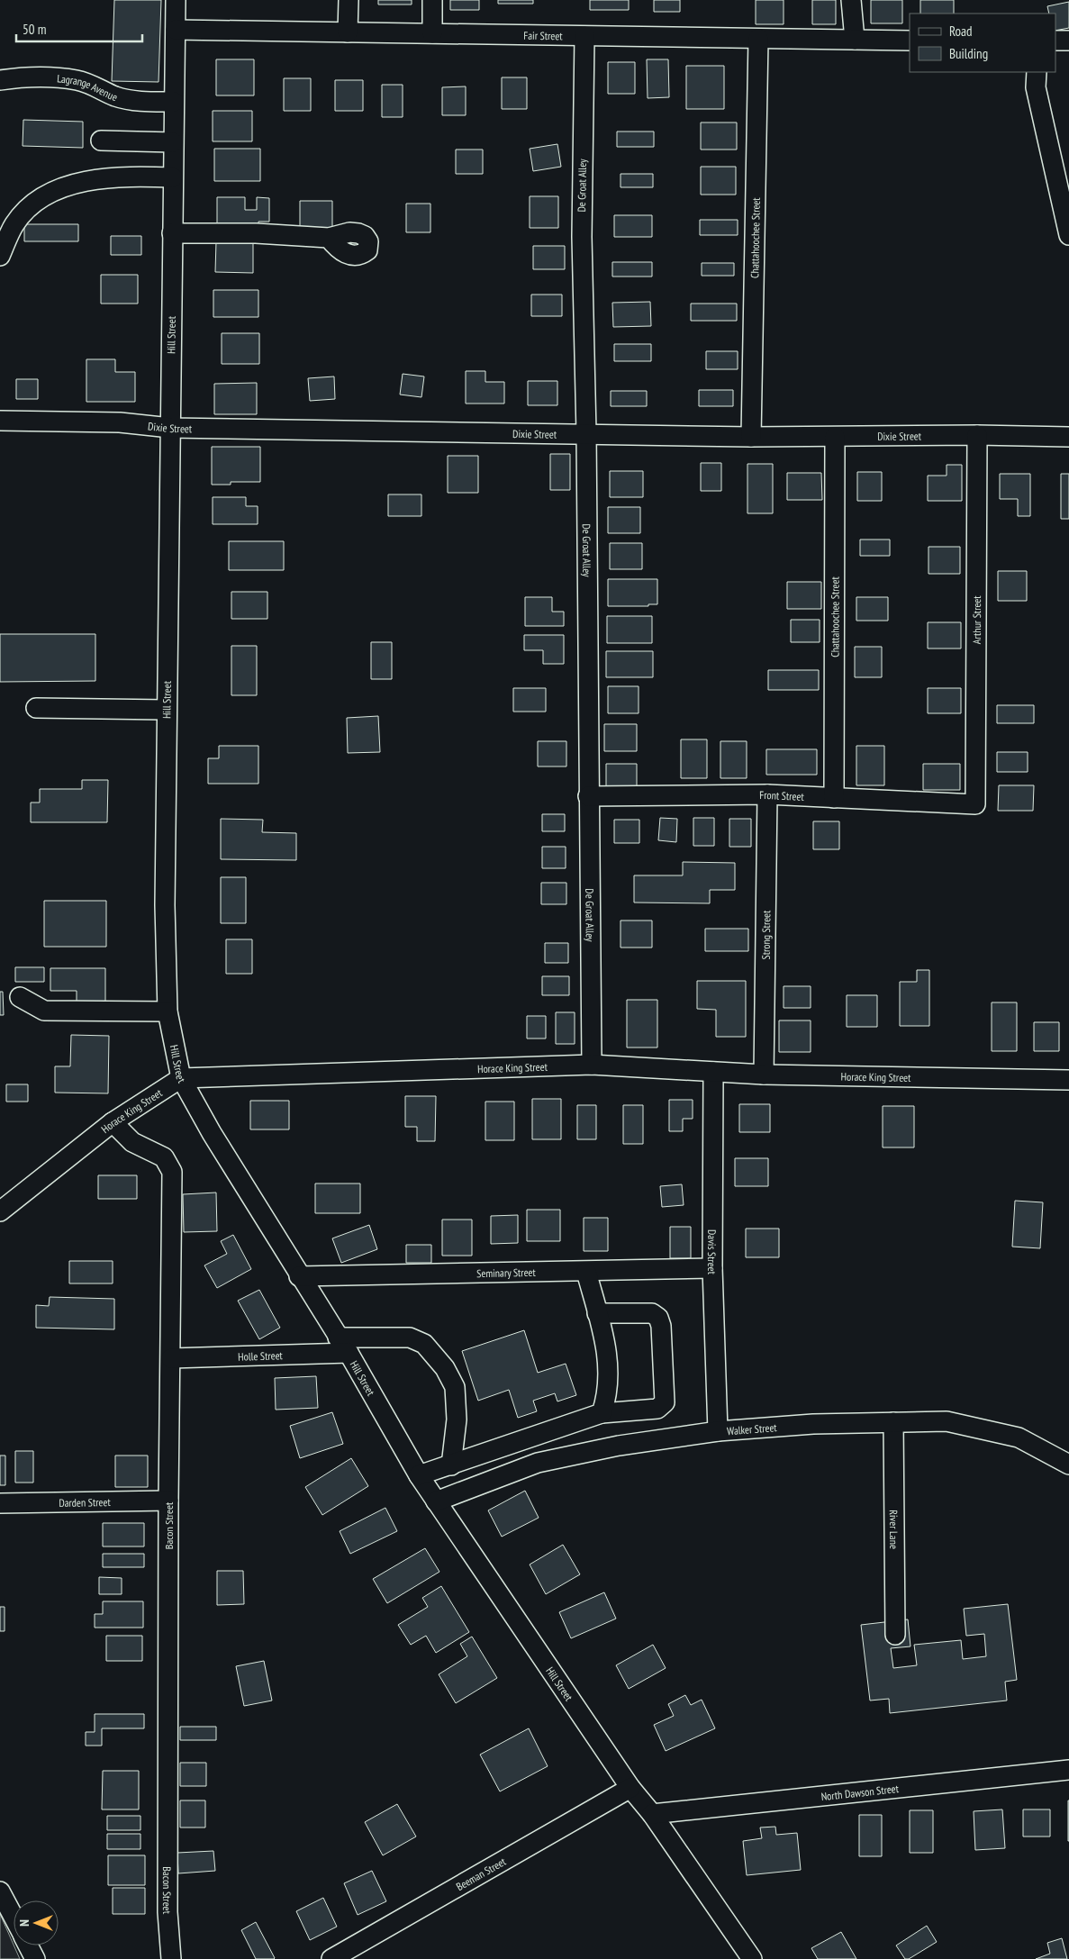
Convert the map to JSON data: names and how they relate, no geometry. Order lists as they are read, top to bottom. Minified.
{"streets":{"street":["Fair Street","Lagrange Avenue","De Groat Alley","Chattahoochee Street","Hill Street","Dixie Street","Arthur Street","Front Street","Strong Street","Horace King Street","Davis Street","Seminary Street","Holle Street","Walker Street","Darden Street","Bacon Street","River Lane","North Dawson Street","Beeman Street"]},"crossings":[["Fair Street","De Groat Alley"],["Fair Street","Chattahoochee Street"],["Fair Street","Hill Street"],["Lagrange Avenue","Hill Street"],["De Groat Alley","Dixie Street"],["De Groat Alley","Front Street"],["De Groat Alley","Horace King Street"],["Chattahoochee Street","Dixie Street"],["Chattahoochee Street","Front Street"],["Hill Street","Dixie Street"],["Hill Street","Horace King Street"],["Hill Street","Seminary Street"],["Hill Street","Holle Street"],["Hill Street","Walker Street"],["Hill Street","North Dawson Street"],["Hill Street","Beeman Street"],["Dixie Street","Arthur Street"],["Arthur Street","Front Street"],["Front Street","Strong Street"],["Strong Street","Horace King Street"],["Horace King Street","Davis Street"],["Horace King Street","Bacon Street"],["Davis Street","Seminary Street"],["Davis Street","Walker Street"],["Holle Street","Bacon Street"],["Walker Street","River Lane"],["Darden Street","Bacon Street"]],"legend":["Road","Building"],"scale_bar":"50 m","north":"left"}
